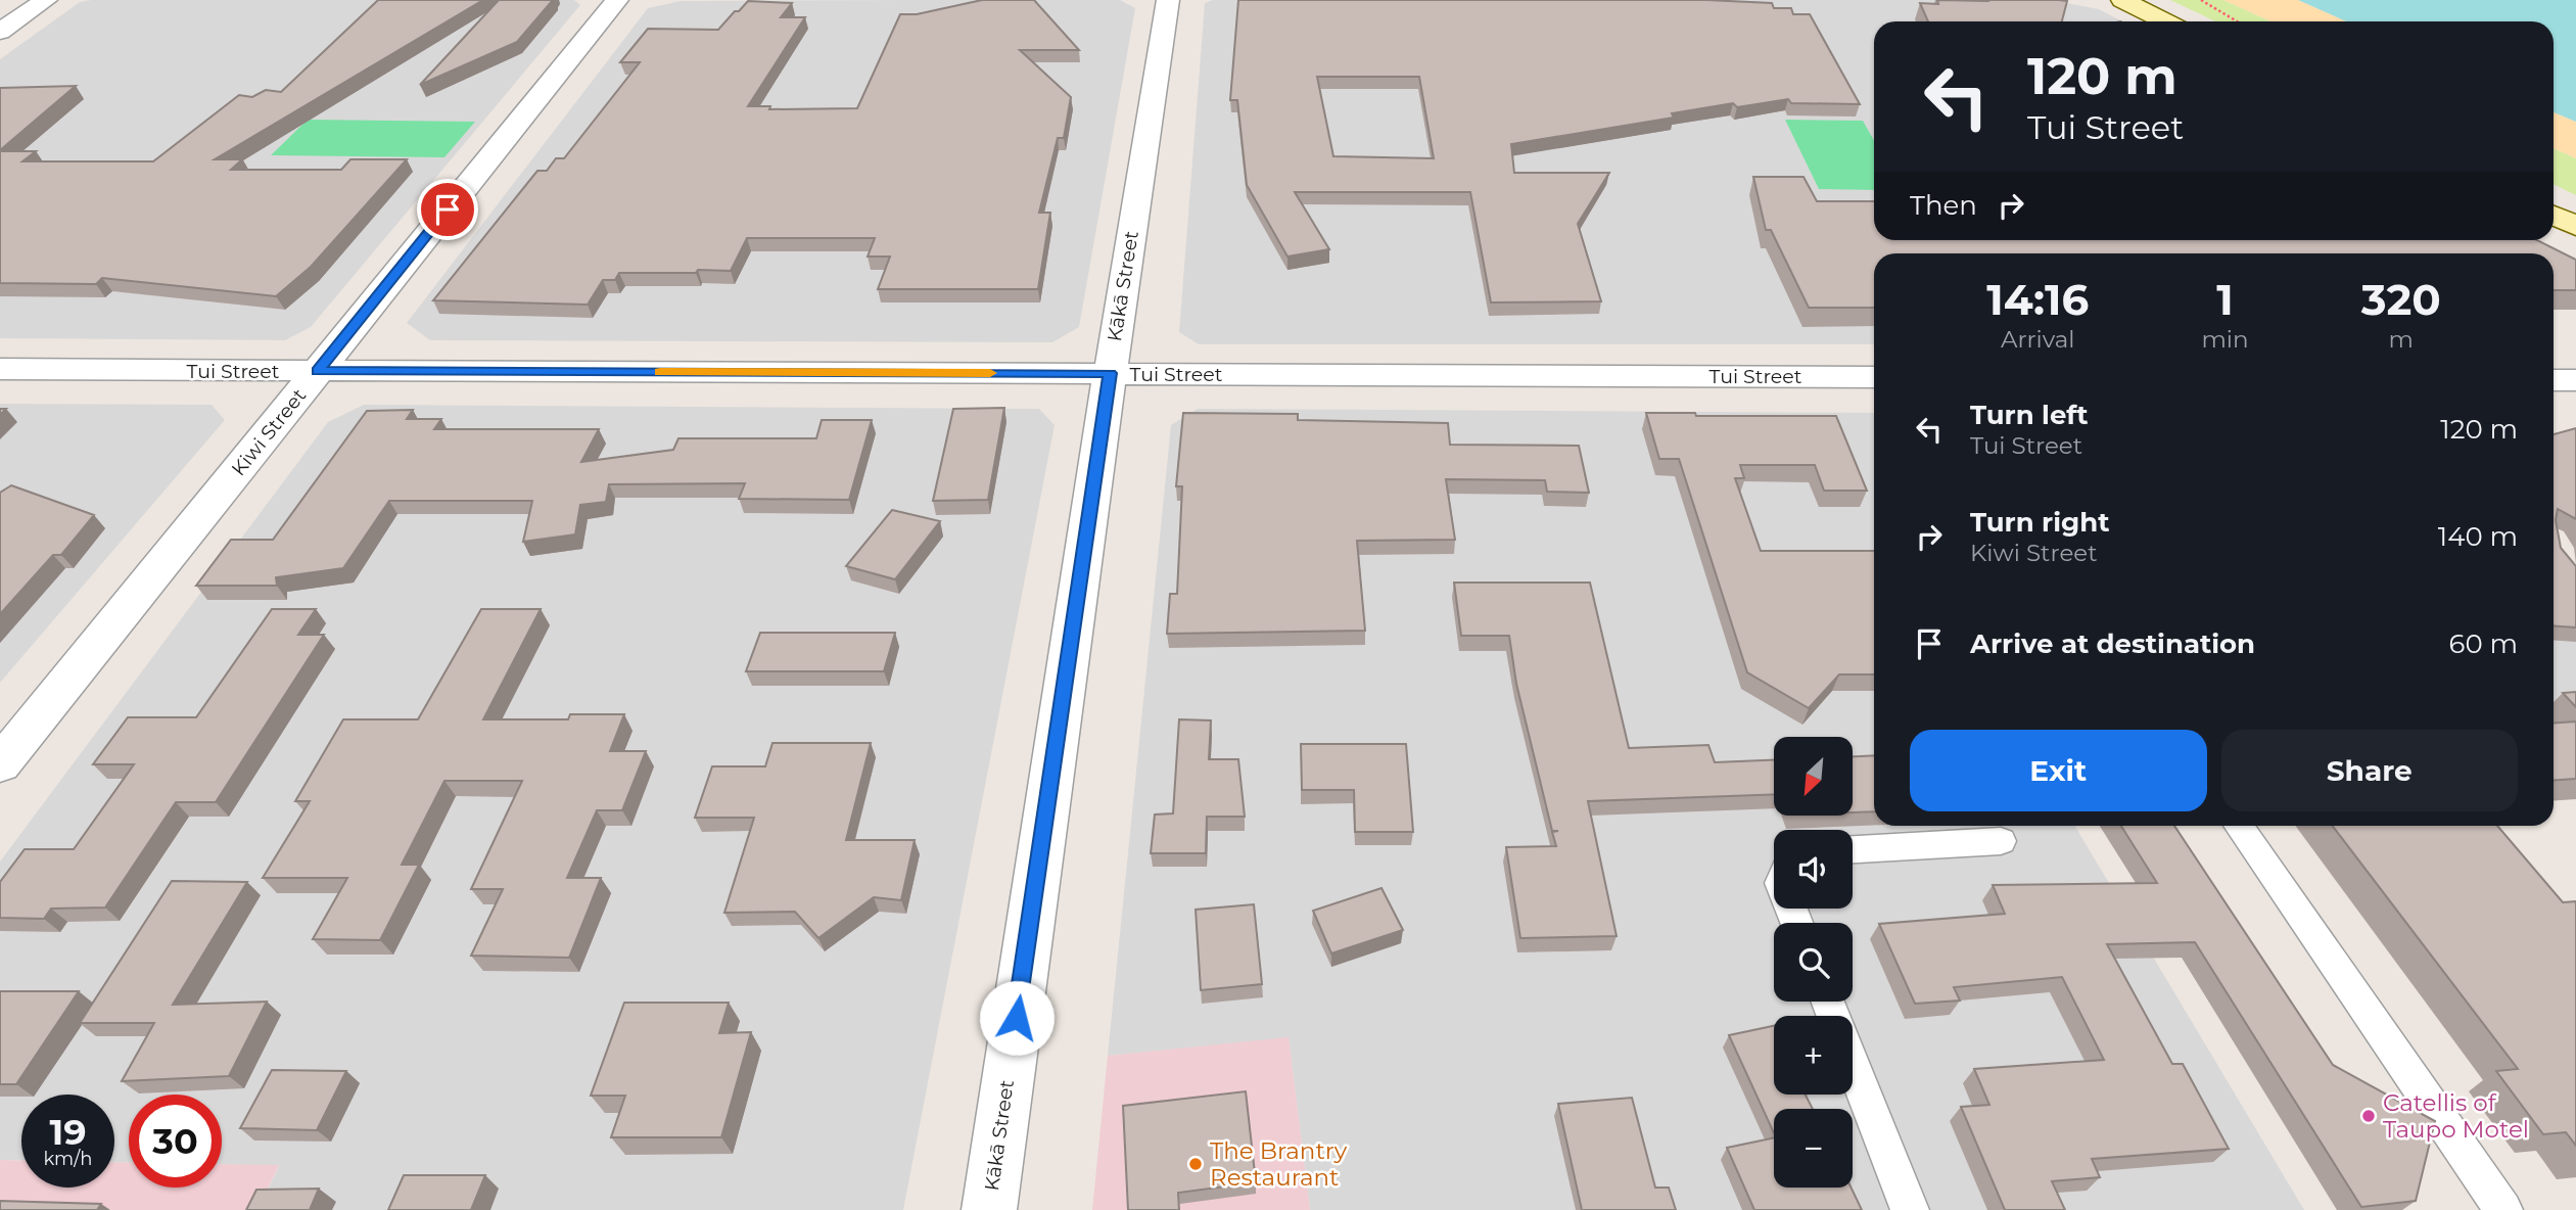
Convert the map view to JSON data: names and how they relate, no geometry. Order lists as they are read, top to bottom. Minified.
{"streets":{"street":["Kākā Street","Tui Street","Kiwi Street"]},"crossings":[["Kākā Street","Tui Street"],["Tui Street","Kiwi Street"]],"places":["Catellis of Taupo Motel","The Brantry Restaurant"],"north":"bottom left","page":{"turn":["120 m","Tui Street"],"then":"Then","eta":["14:16","Arrival","1","min","320","m"],"list":[{"name":"Turn left","note":"Tui Street","value":"120 m"},{"name":"Turn right","note":"Kiwi Street","value":"140 m"},{"name":"Arrive at destination","value":"60 m"}],"buttons":["Exit","Share"],"map_buttons":["+","−"],"speed":"19 km/h","limit":"30"}}
